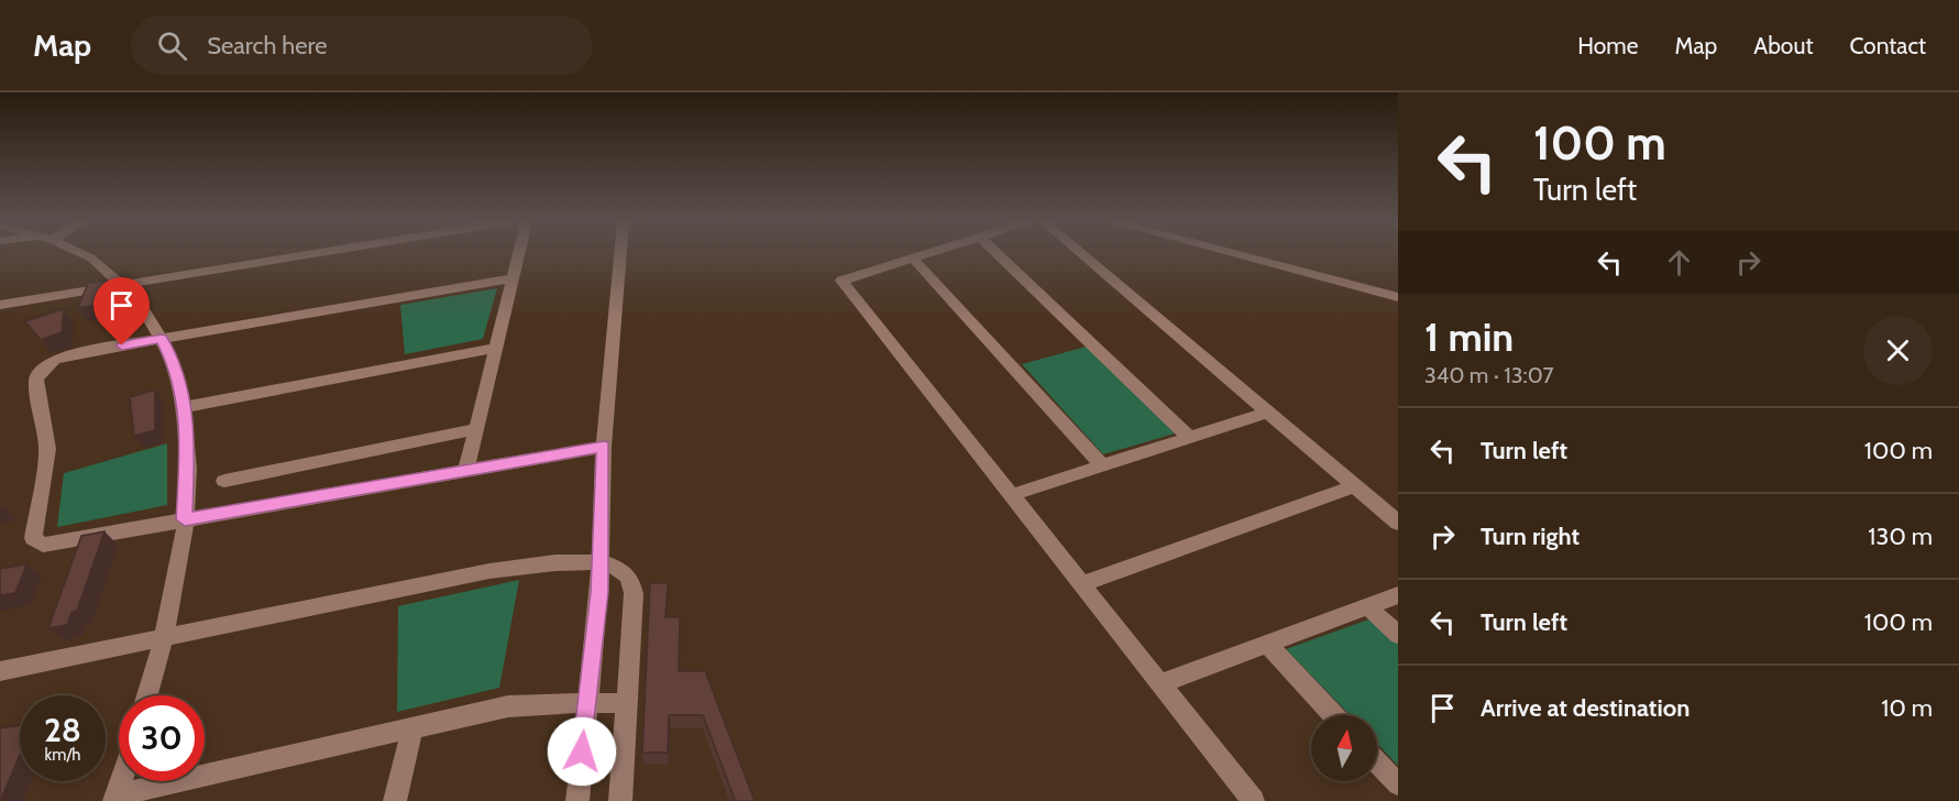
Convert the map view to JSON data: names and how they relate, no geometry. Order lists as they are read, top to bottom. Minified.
{"north":"top","page":{"header":"Map","search":"Search here","nav":["Home","Map","About","Contact"],"turn":["100 m","Turn left"],"heading":["1 min","340 m · 13:07"],"list":[{"name":"Turn left","value":"100 m"},{"name":"Turn right","value":"130 m"},{"name":"Turn left","value":"100 m"},{"name":"Arrive at destination","value":"10 m"}],"speed":"28 km/h","limit":"30"}}
